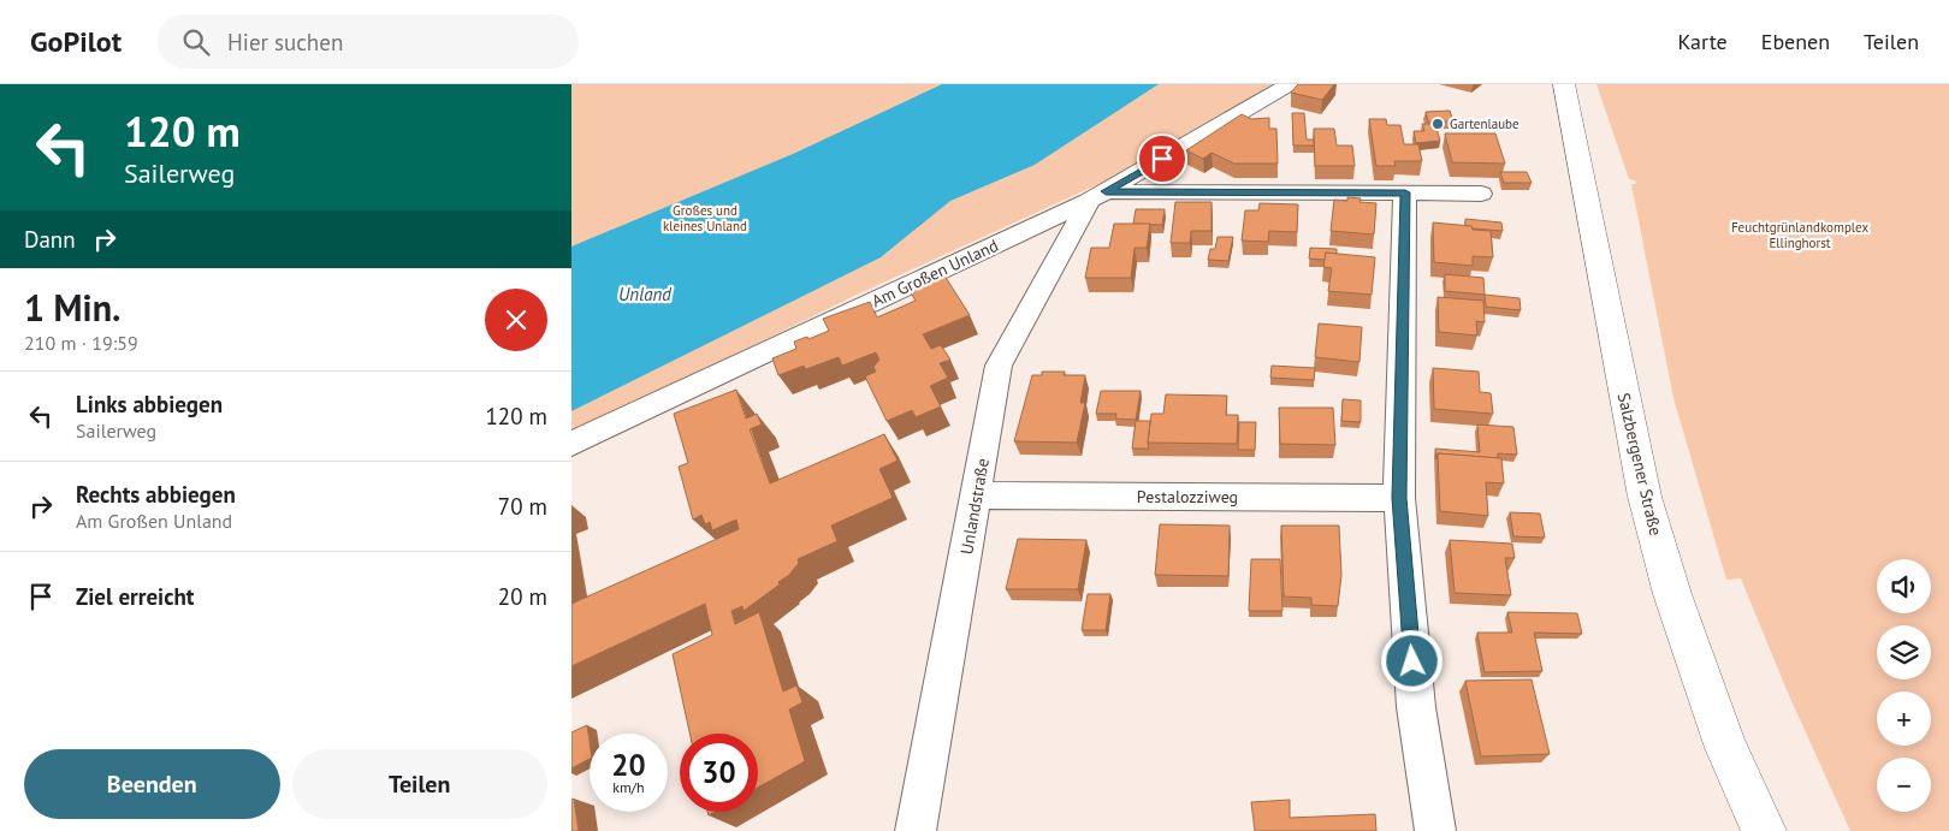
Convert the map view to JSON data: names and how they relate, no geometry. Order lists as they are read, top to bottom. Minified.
{"streets":{"main road":["Salzbergener Straße"],"street":["Am Großen Unland","Pestalozziweg","Unlandstraße"]},"crossings":[["Am Großen Unland","Unlandstraße"],["Pestalozziweg","Unlandstraße"]],"water":["Unland"],"parks":["Großes und kleines Unland","Feuchtgrünlandkomplex Ellinghorst"],"places":["Gartenlaube"],"page":{"header":"GoPilot","search":"Hier suchen","nav":["Karte","Ebenen","Teilen"],"turn":["120 m","Sailerweg"],"then":"Dann","heading":["1 Min.","210 m · 19:59"],"list":[{"name":"Links abbiegen","note":"Sailerweg","value":"120 m"},{"name":"Rechts abbiegen","note":"Am Großen Unland","value":"70 m"},{"name":"Ziel erreicht","value":"20 m"}],"map_buttons":["+","−"],"speed":"20 km/h","limit":"30","buttons":["Beenden","Teilen"]}}
